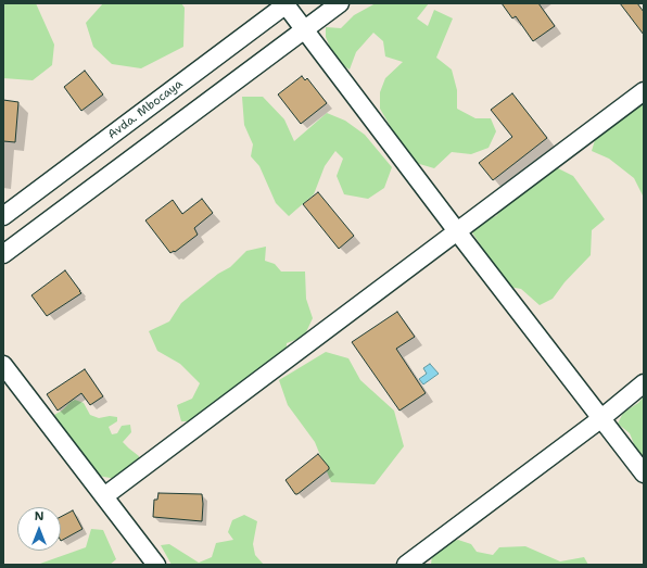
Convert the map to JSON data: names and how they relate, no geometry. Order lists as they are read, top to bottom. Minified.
{"streets":{"street":["Avda. Mbocaya"]},"north":"top"}
